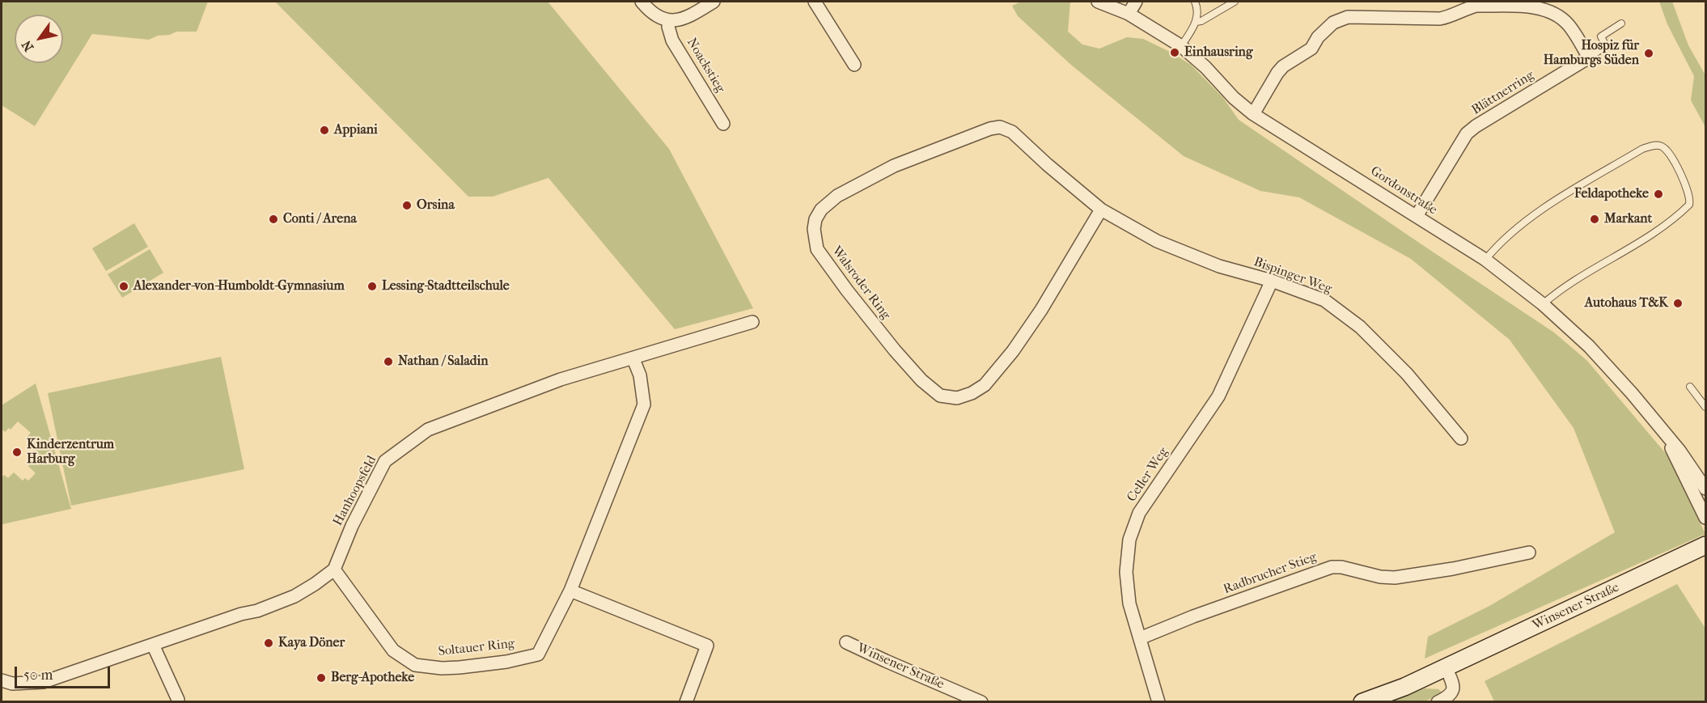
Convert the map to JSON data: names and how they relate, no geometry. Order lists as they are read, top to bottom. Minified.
{"streets":{"main road":["Winsener Straße"],"street":["Noackstieg","Blättnerring","Gordonstraße","Bispinger Weg","Walsroder Ring","Celler Weg","Hanhoopsfeld","Radbrucher Stieg","Soltauer Ring"]},"crossings":[["Blättnerring","Gordonstraße"],["Bispinger Weg","Walsroder Ring"],["Bispinger Weg","Celler Weg"],["Celler Weg","Radbrucher Stieg"],["Hanhoopsfeld","Soltauer Ring"]],"places":["Einhausring","Hospiz für Hamburgs Süden","Appiani","Feldapotheke","Orsina","Conti / Arena","Markant","Alexander-von-Humboldt-Gymnasium","Lessing-Stadtteilschule","Autohaus T&K","Nathan / Saladin","Kinderzentrum Harburg","Kaya Döner","Berg-Apotheke"],"scale_bar":"50 m","north":"bottom left"}
